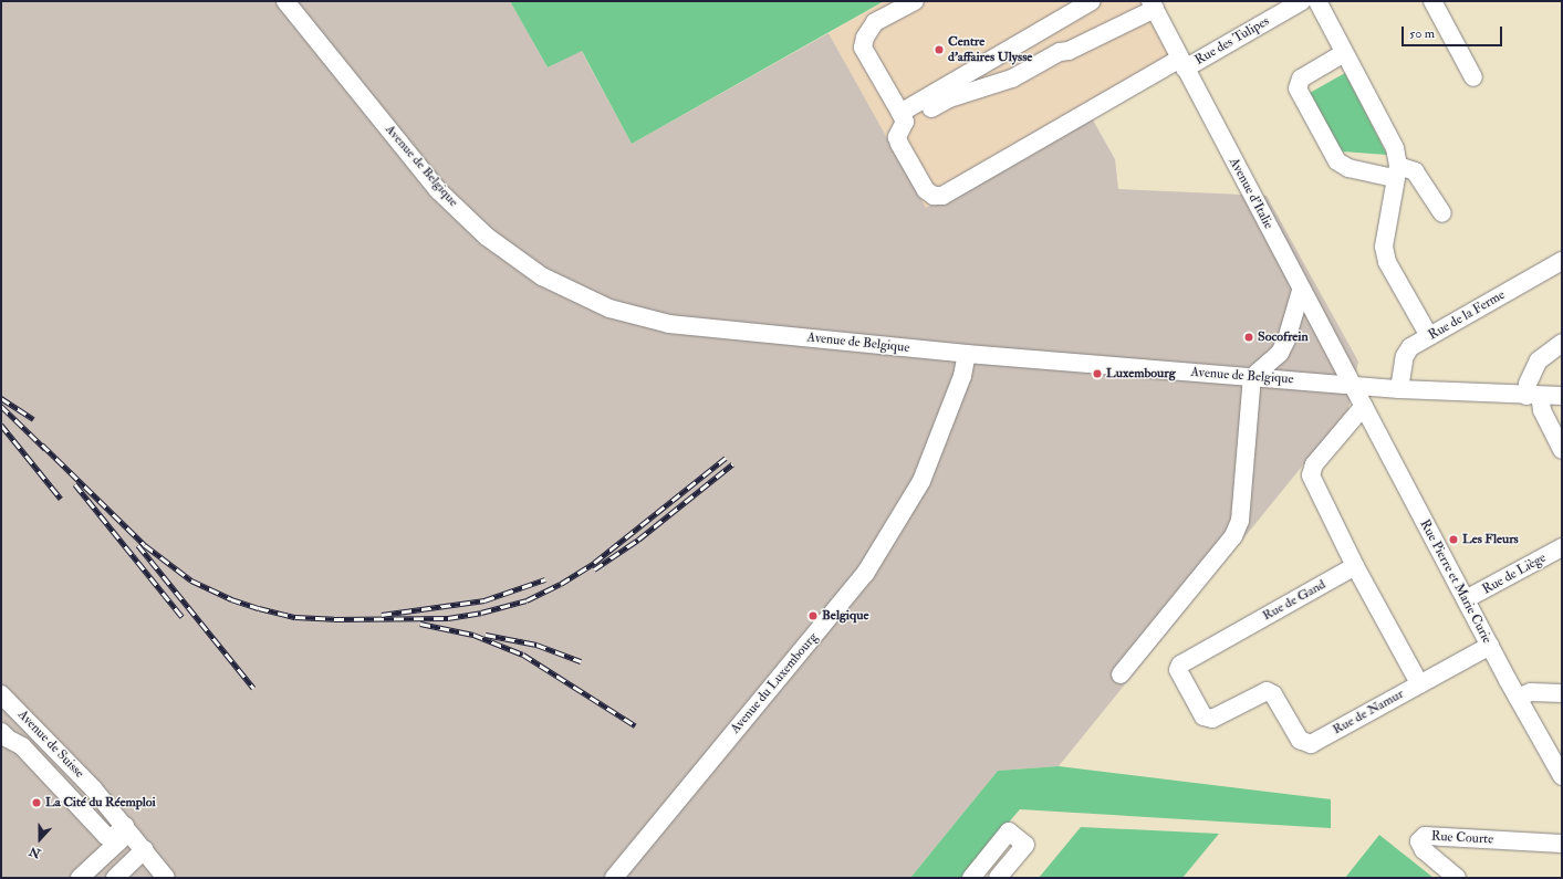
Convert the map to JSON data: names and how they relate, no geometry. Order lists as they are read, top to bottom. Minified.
{"streets":{"street":["Rue des Tulipes","Avenue de Belgique","Avenue d'Italie","Rue de la Ferme","Rue de Liège","Rue Pierre et Marie Curie","Rue de Gand","Avenue du Luxembourg","Rue de Namur","Avenue de Suisse","Rue Courte"]},"crossings":[["Rue des Tulipes","Avenue d'Italie"],["Avenue de Belgique","Avenue d'Italie"],["Avenue de Belgique","Rue de la Ferme"],["Avenue de Belgique","Rue Pierre et Marie Curie"],["Avenue de Belgique","Avenue du Luxembourg"],["Avenue d'Italie","Rue Pierre et Marie Curie"],["Rue de Liège","Rue Pierre et Marie Curie"],["Rue Pierre et Marie Curie","Rue de Namur"],["Rue de Gand","Rue de Namur"]],"places":["Centre d'affaires Ulysse","Socofrein","Luxembourg","Les Fleurs","Belgique","La Cité du Réemploi"],"scale_bar":"50 m","north":"bottom"}
